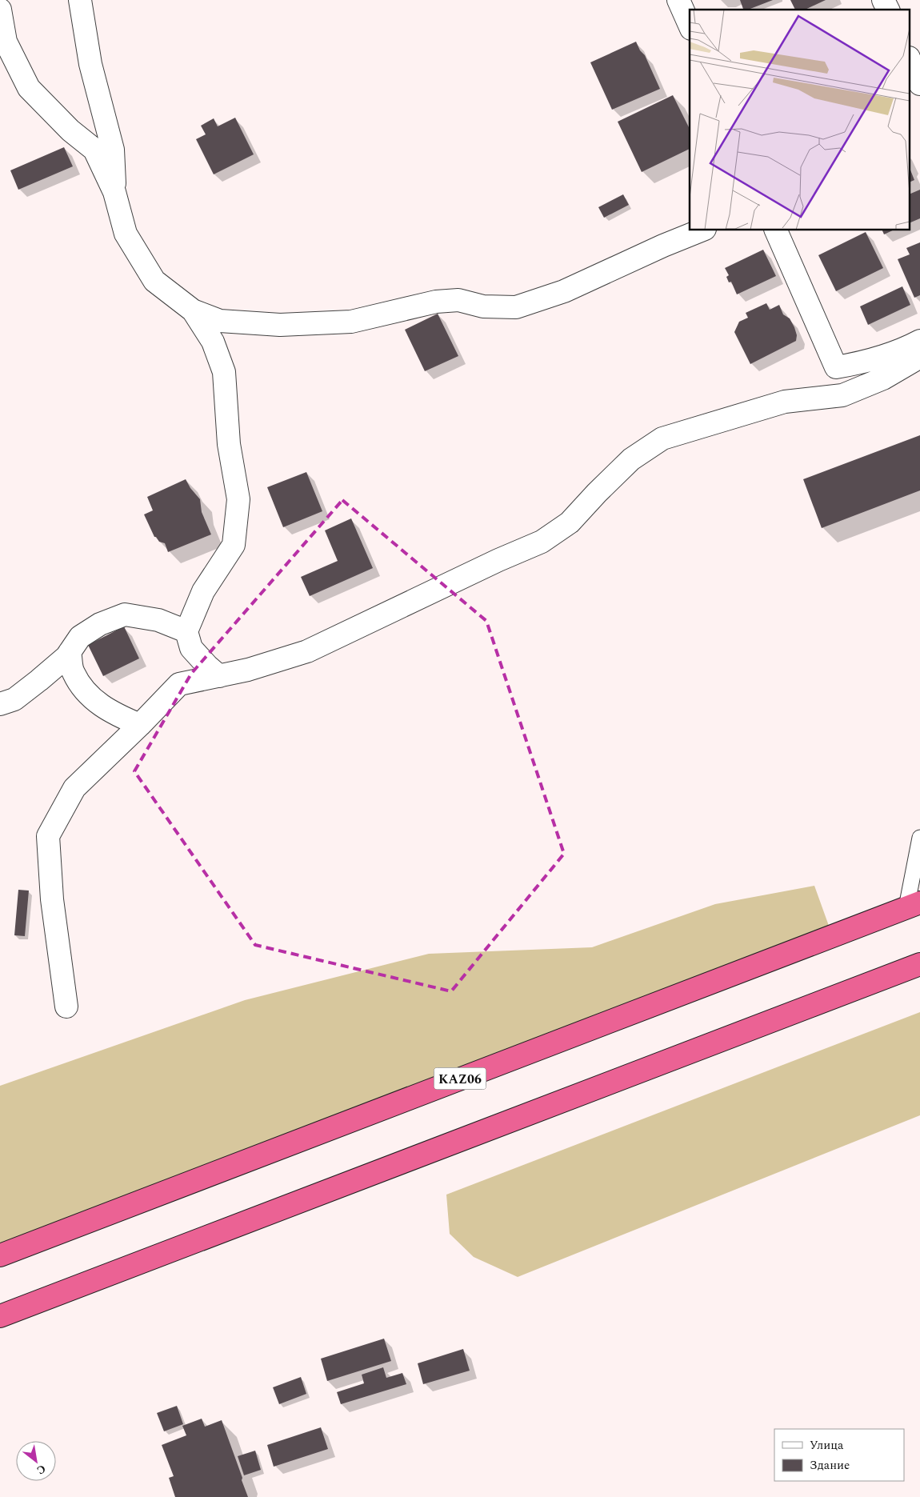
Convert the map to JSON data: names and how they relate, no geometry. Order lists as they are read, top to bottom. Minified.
{"streets":{"highway":["KАZ06"]},"legend":["Улица","Здание"],"north":"bottom right"}
